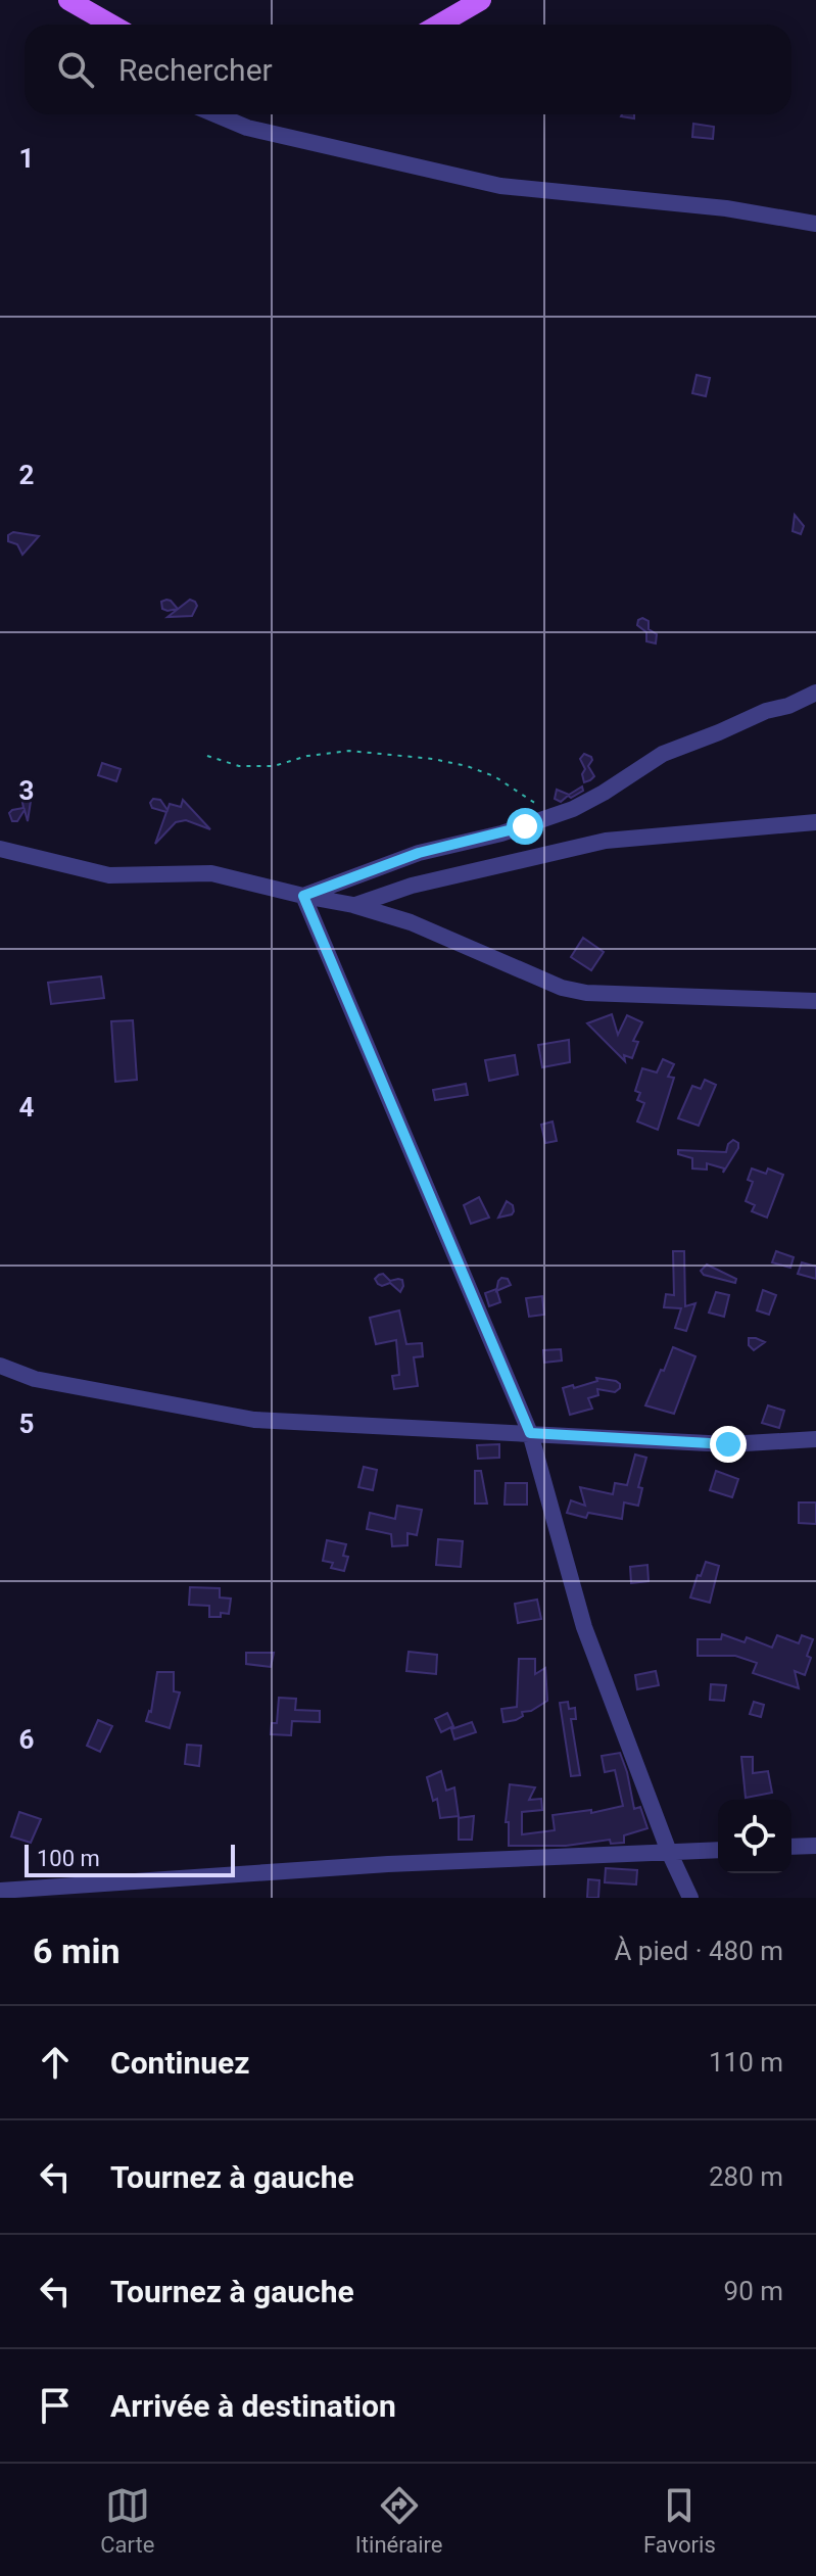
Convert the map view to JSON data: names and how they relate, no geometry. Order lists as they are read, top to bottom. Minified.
{"scale_bar":"100 m","page":{"search":"Rechercher","scale":"100 m","heading":["6 min","À pied · 480 m"],"list":[["Continuez","110 m"],["Tournez à gauche","280 m"],["Tournez à gauche","90 m"],"Arrivée à destination"],"nav":["Carte","Itinéraire","Favoris"]},"grid":{"rows":["1","2","3","4","5","6"]}}
